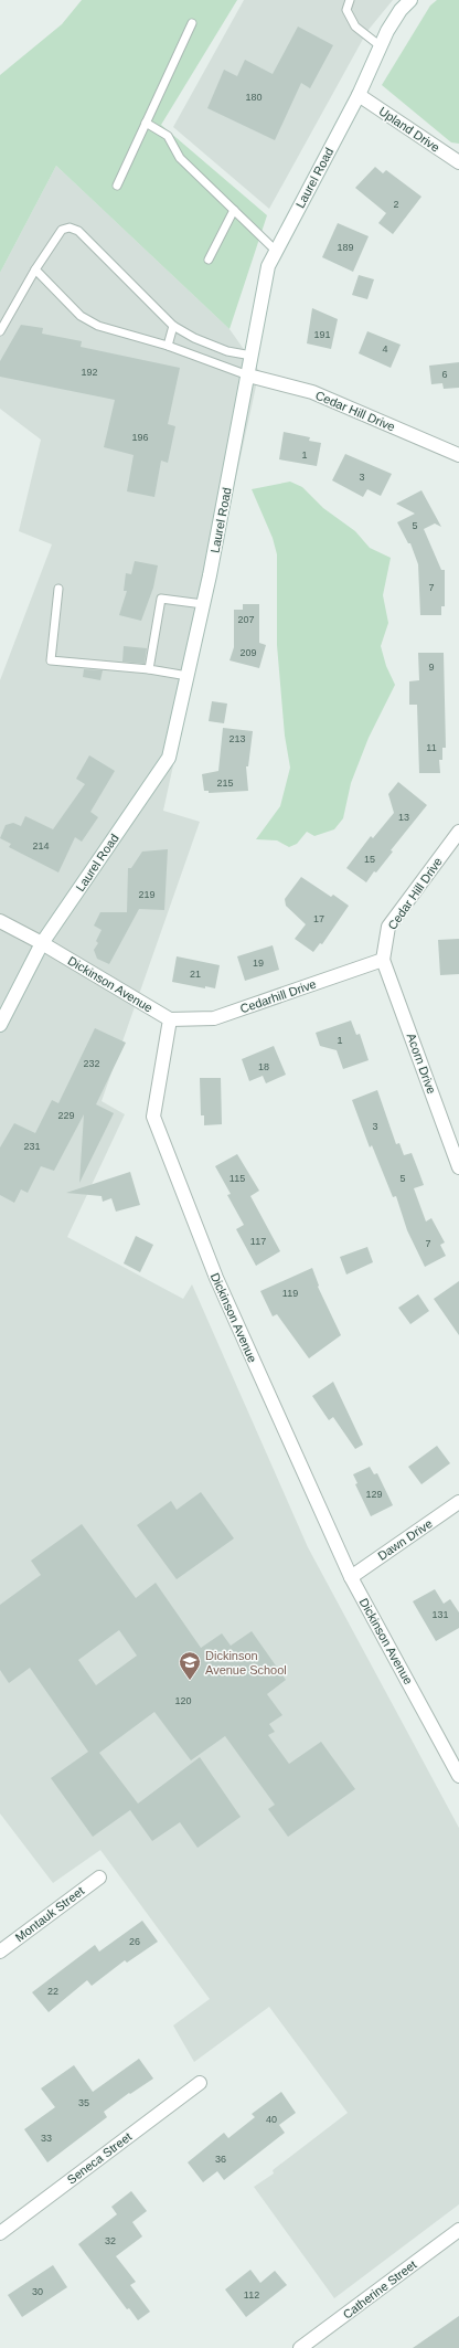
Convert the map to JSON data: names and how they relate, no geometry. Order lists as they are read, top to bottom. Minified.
{"streets":{"street":["Upland Drive","Laurel Road","Cedar Hill Drive","Dickinson Avenue","Cedarhill Drive","Acorn Drive","Dawn Drive","Montauk Street","Seneca Street","Catherine Street"]},"crossings":[["Upland Drive","Laurel Road"],["Laurel Road","Cedar Hill Drive"],["Laurel Road","Dickinson Avenue"],["Cedar Hill Drive","Cedarhill Drive"],["Cedar Hill Drive","Acorn Drive"],["Dickinson Avenue","Cedarhill Drive"],["Dickinson Avenue","Dawn Drive"],["Cedarhill Drive","Acorn Drive"]],"places":{"school or university":["Dickinson Avenue School"]},"house_numbers":["180","2","189","191","4","192","6","196","1","3","5","7","207","209","9","213","11","215","13","214","15","219","17","19","21","1","232","18","229","3","231","115","5","117","7","119","129","131","120","26","22","35","40","33","36","32","30","112"]}
